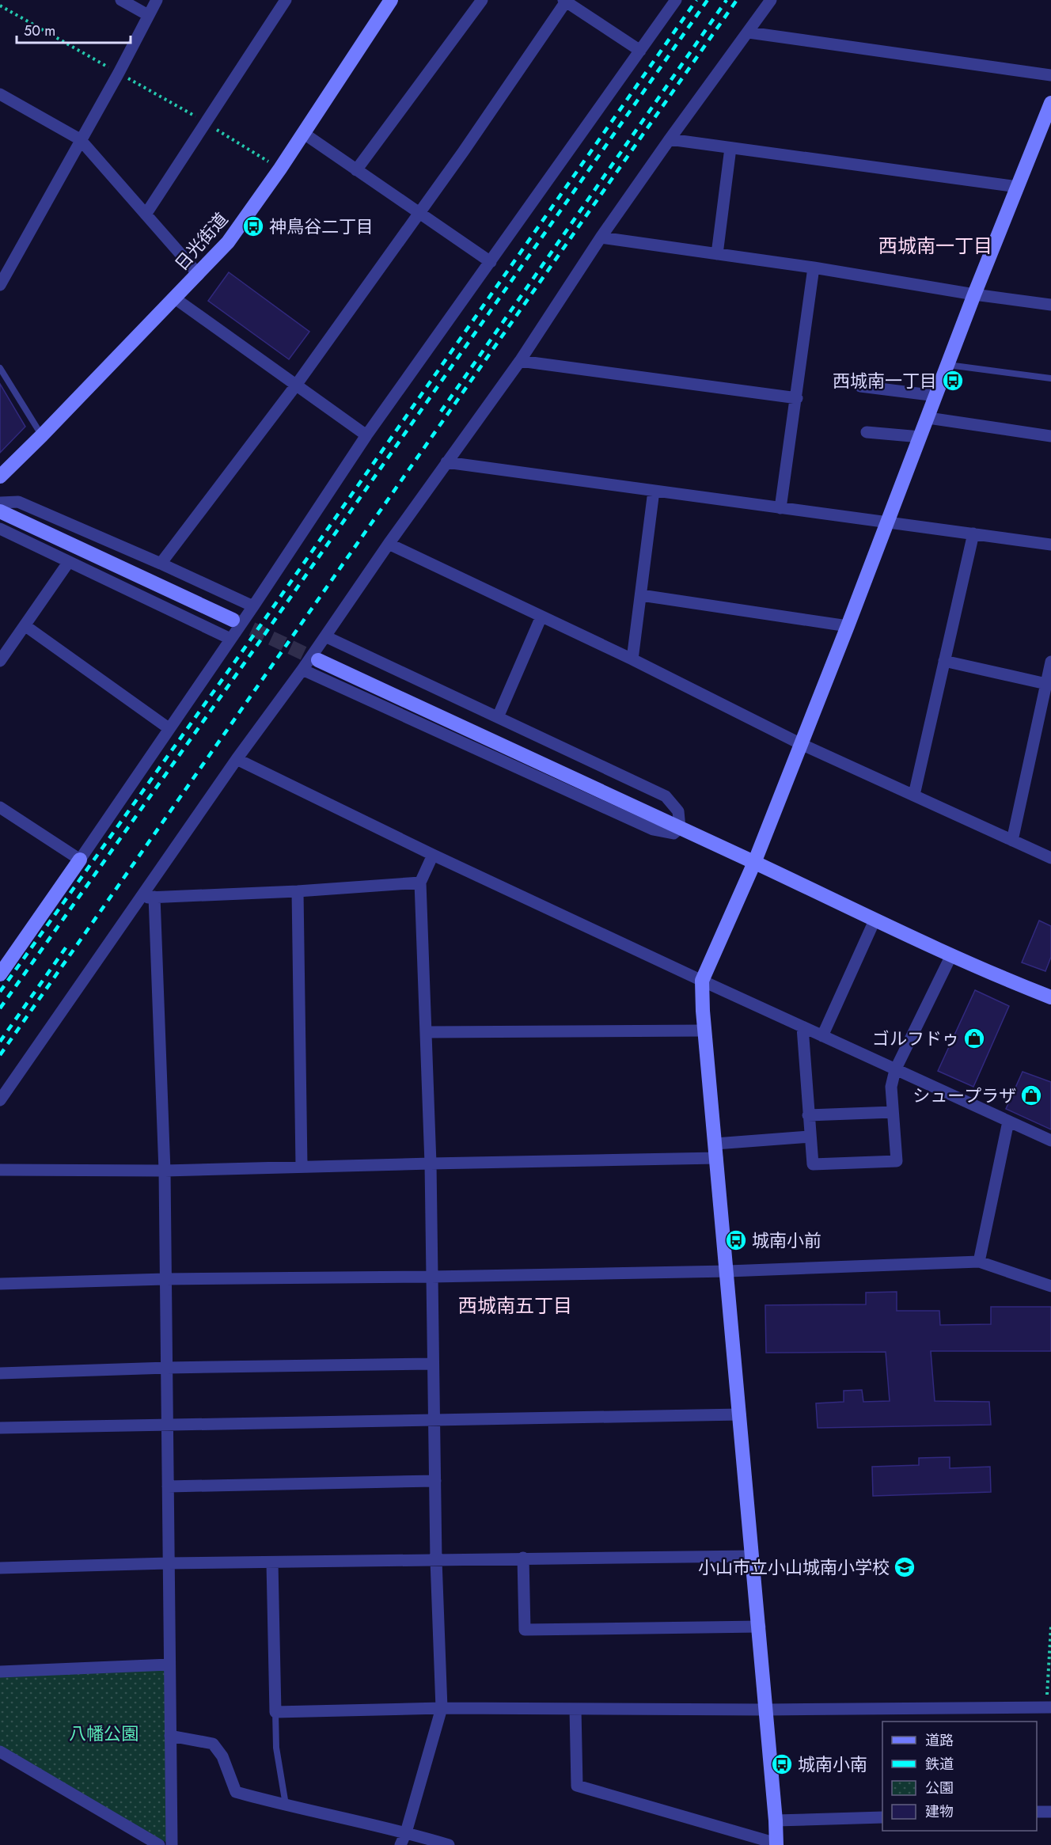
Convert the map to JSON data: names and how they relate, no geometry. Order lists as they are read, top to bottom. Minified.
{"streets":{"street":["日光街道"]},"districts":["西城南一丁目","西城南五丁目"],"parks":["八幡公園"],"places":{"bus stop":["神鳥谷二丁目","西城南一丁目","城南小前","城南小南"],"shop":["ゴルフドゥ","シュープラザ"],"school or university":["小山市立小山城南小学校"]},"legend":["道路","鉄道","公園","建物"],"scale_bar":"50 m"}
